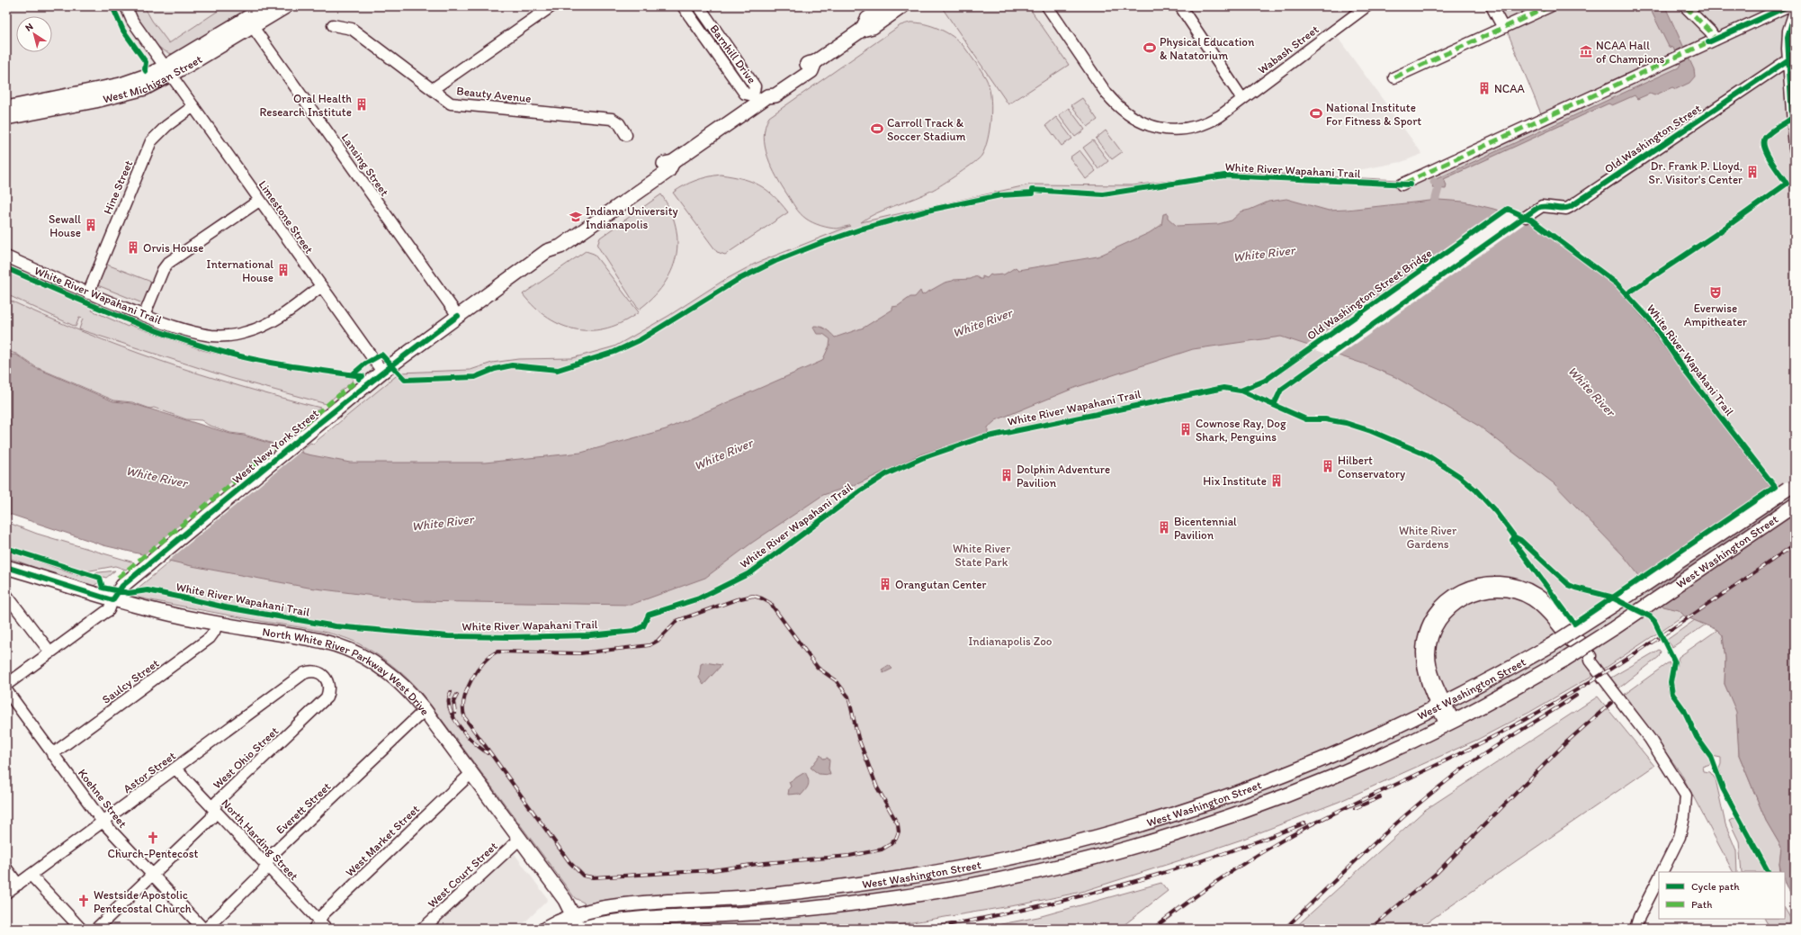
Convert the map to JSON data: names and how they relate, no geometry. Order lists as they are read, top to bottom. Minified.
{"streets":{"main road":["West Michigan Street","West New York Street","West Washington Street","North White River Parkway West Drive"],"street":["Wabash Street","Barnhill Drive","Beauty Avenue","Old Washington Street","Lansing Street","Hine Street","Limestone Street","Saulcy Street","West Ohio Street","Astor Street","Koehne Street","Everett Street","North Harding Street","West Market Street","West Court Street"],"cycle path":["White River Wapahani Trail","Old Washington Street Bridge"]},"crossings":[["Barnhill Drive","West New York Street"],["West Michigan Street","Lansing Street"],["West Michigan Street","Limestone Street"],["Lansing Street","West New York Street"],["Hine Street","Limestone Street"],["Limestone Street","West New York Street"],["West New York Street","North White River Parkway West Drive"],["West Washington Street","North White River Parkway West Drive"],["North White River Parkway West Drive","Saulcy Street"],["North White River Parkway West Drive","Everett Street"],["North White River Parkway West Drive","West Market Street"],["North White River Parkway West Drive","West Court Street"],["Saulcy Street","Koehne Street"],["West Ohio Street","Astor Street"],["West Ohio Street","Koehne Street"],["West Ohio Street","North Harding Street"],["Astor Street","Koehne Street"],["Astor Street","North Harding Street"],["Koehne Street","Everett Street"],["Everett Street","North Harding Street"],["North Harding Street","West Market Street"]],"water":["White River"],"parks":["White River Gardens","White River State Park","Indianapolis Zoo"],"places":{"sports":["Physical Education & Natatorium","National Institute For Fitness & Sport","Carroll Track & Soccer Stadium"],"museum":["NCAA Hall of Champions"],"building":["NCAA","Oral Health Research Institute","Dr. Frank P. Lloyd, Sr. Visitor's Center","Sewall House","Orvis House","International House","Cownose Ray, Dog Shark, Penguins","Hilbert Conservatory","Dolphin Adventure Pavilion","Hix Institute","Bicentennial Pavilion","Orangutan Center"],"school or university":["Indiana University Indianapolis"],"theatre":["Everwise Ampitheater"],"church":["Church-Pentecost","Westside Apostolic Pentecostal Church"]},"legend":["Cycle path","Path"],"north":"top left"}
